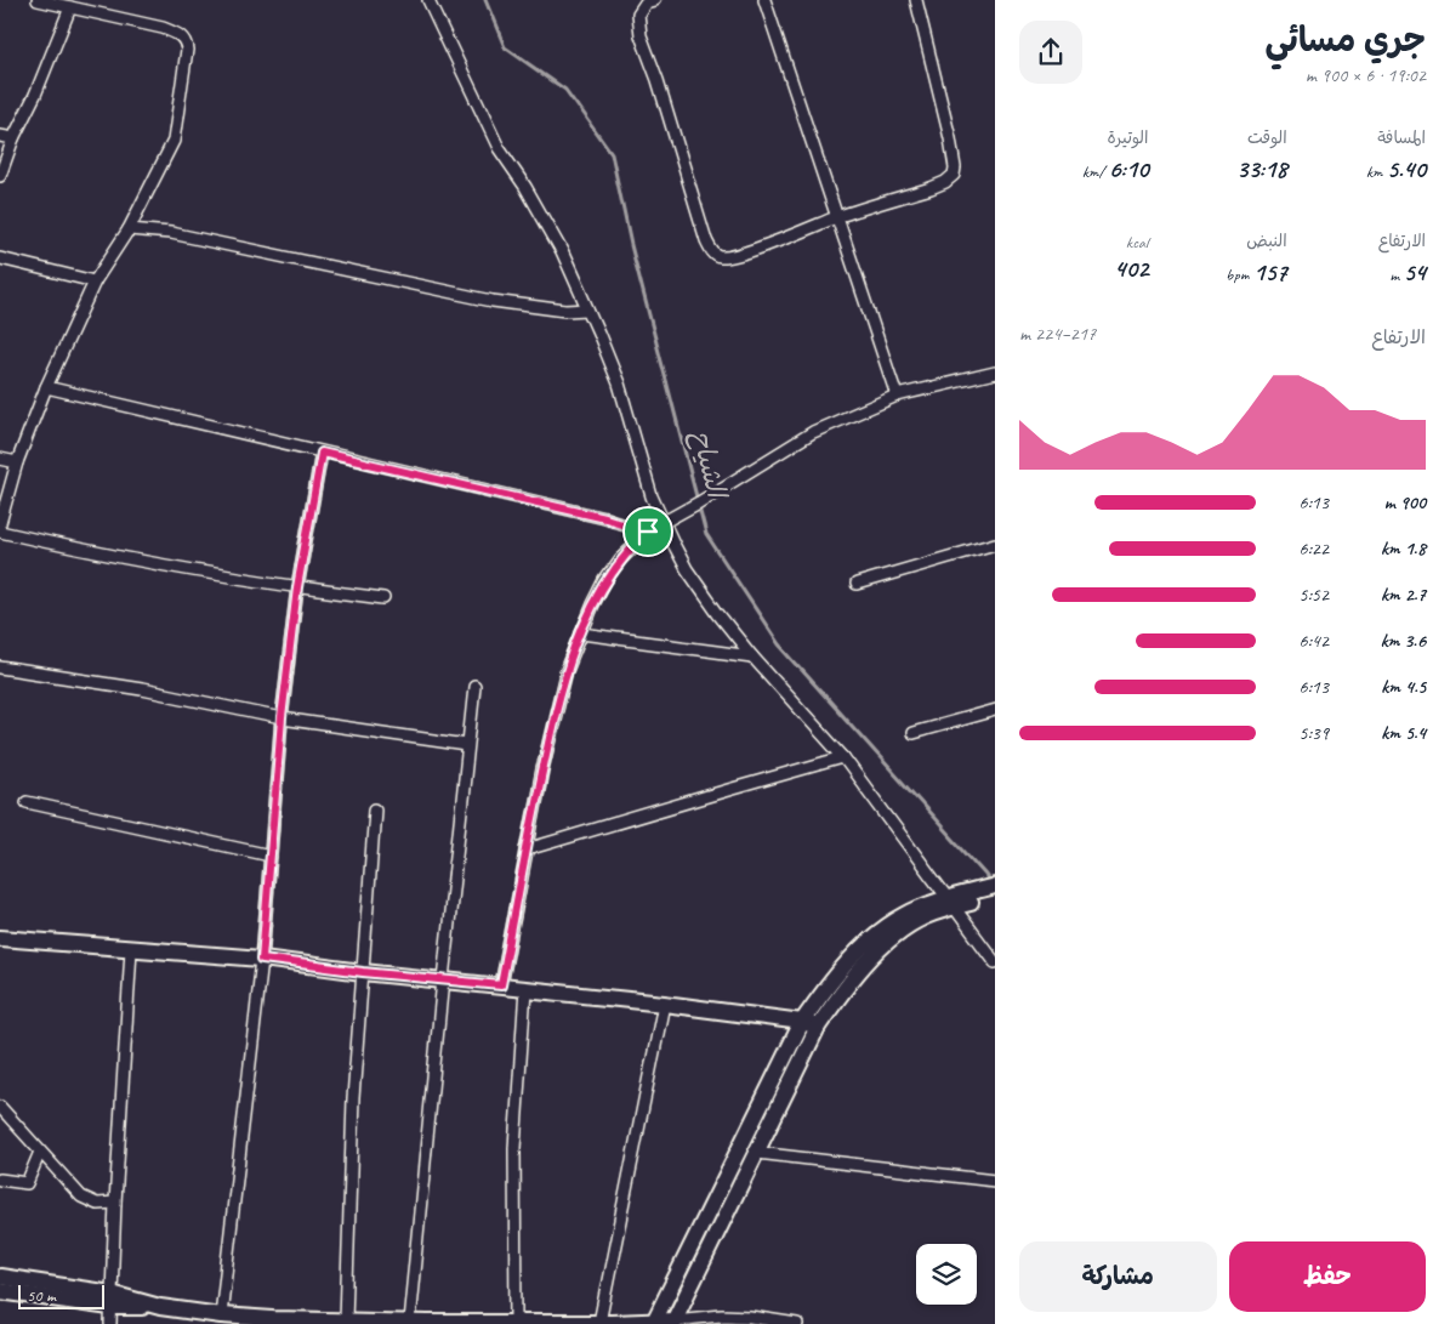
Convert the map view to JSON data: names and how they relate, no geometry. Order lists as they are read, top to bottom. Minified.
{"water":["الشياح"],"scale_bar":"50 m","page":{"heading":["جري مسائي","19:02 · 6 × 900 m"],"stats":[["المسافة","5.40 km"],["الوقت","33:18"],["الوتيرة","6:10 /km"],["الارتفاع","54 m"],["النبض","157 bpm"],["kcal","402"]],"chart":["الارتفاع","217–224 m"],"list":[{"name":"900 m","note":"6:13"},{"name":"1.8 km","note":"6:22"},{"name":"2.7 km","note":"5:52"},{"name":"3.6 km","note":"6:42"},{"name":"4.5 km","note":"6:13"},{"name":"5.4 km","note":"5:39"}],"buttons":["حفظ","مشاركة"],"scale":"50 m"}}
